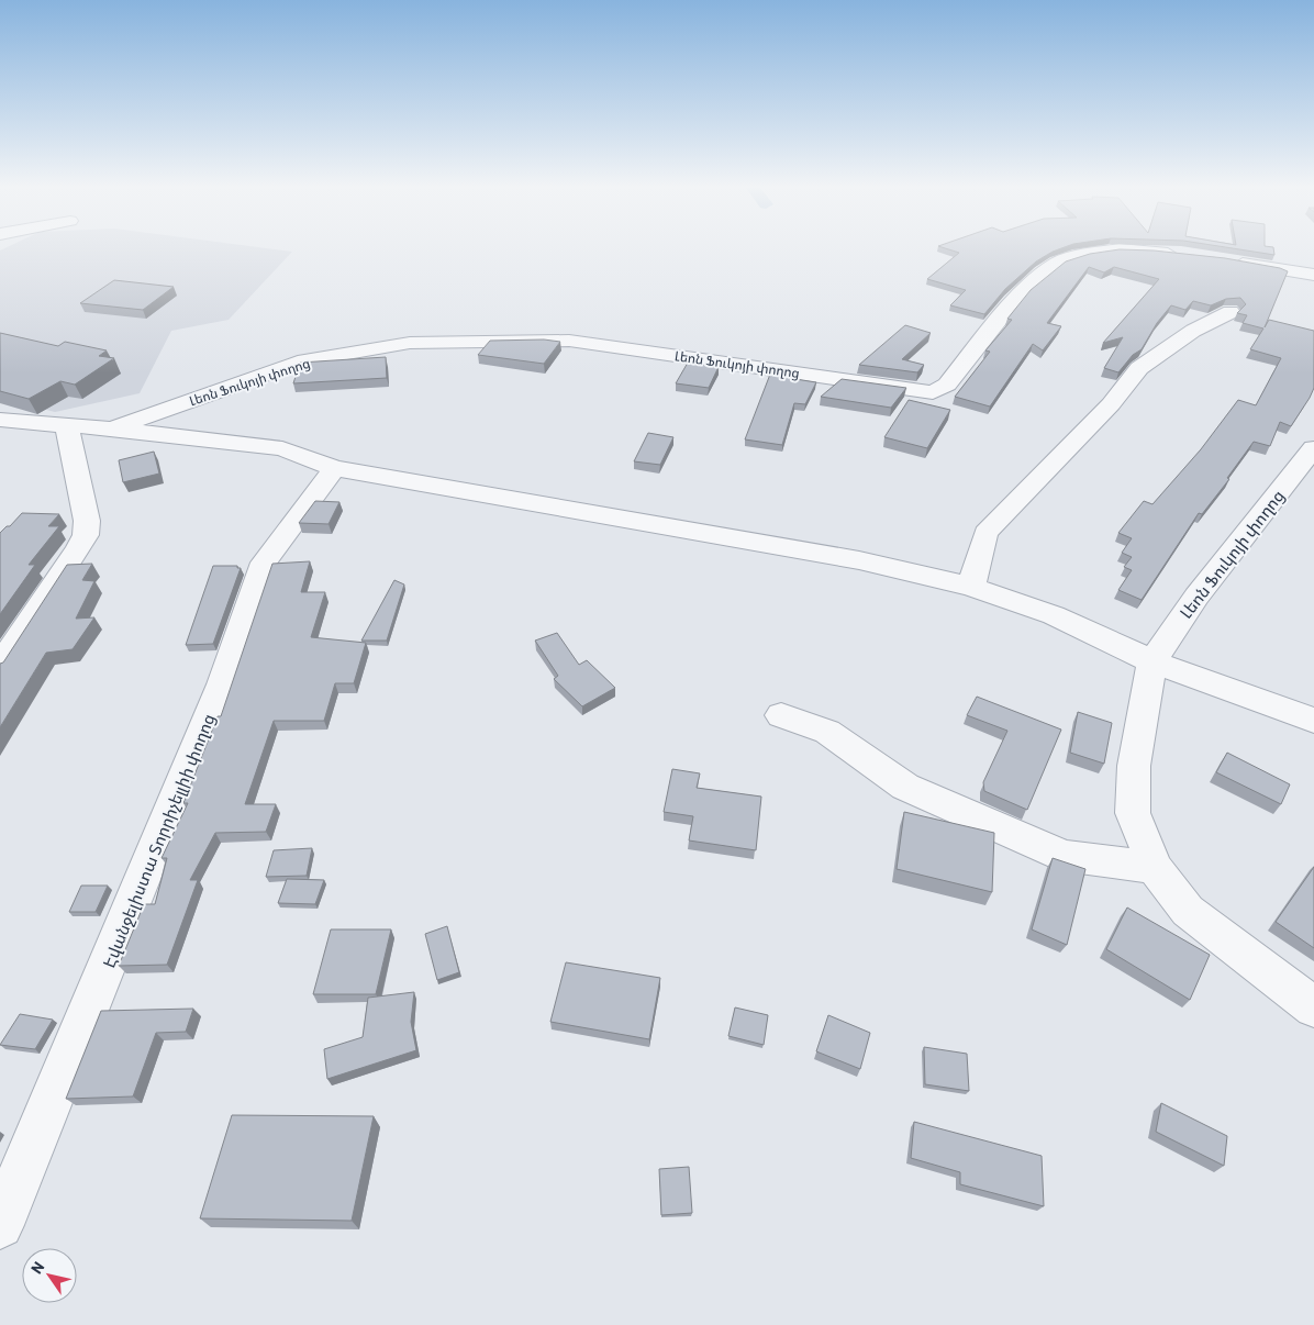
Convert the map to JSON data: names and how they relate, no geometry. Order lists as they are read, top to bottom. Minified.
{"streets":{"street":["Լեոն Ֆուկոյի փողոց","Էվանջելիստա Տորրիչելլիի փողոց"]},"north":"top left"}
